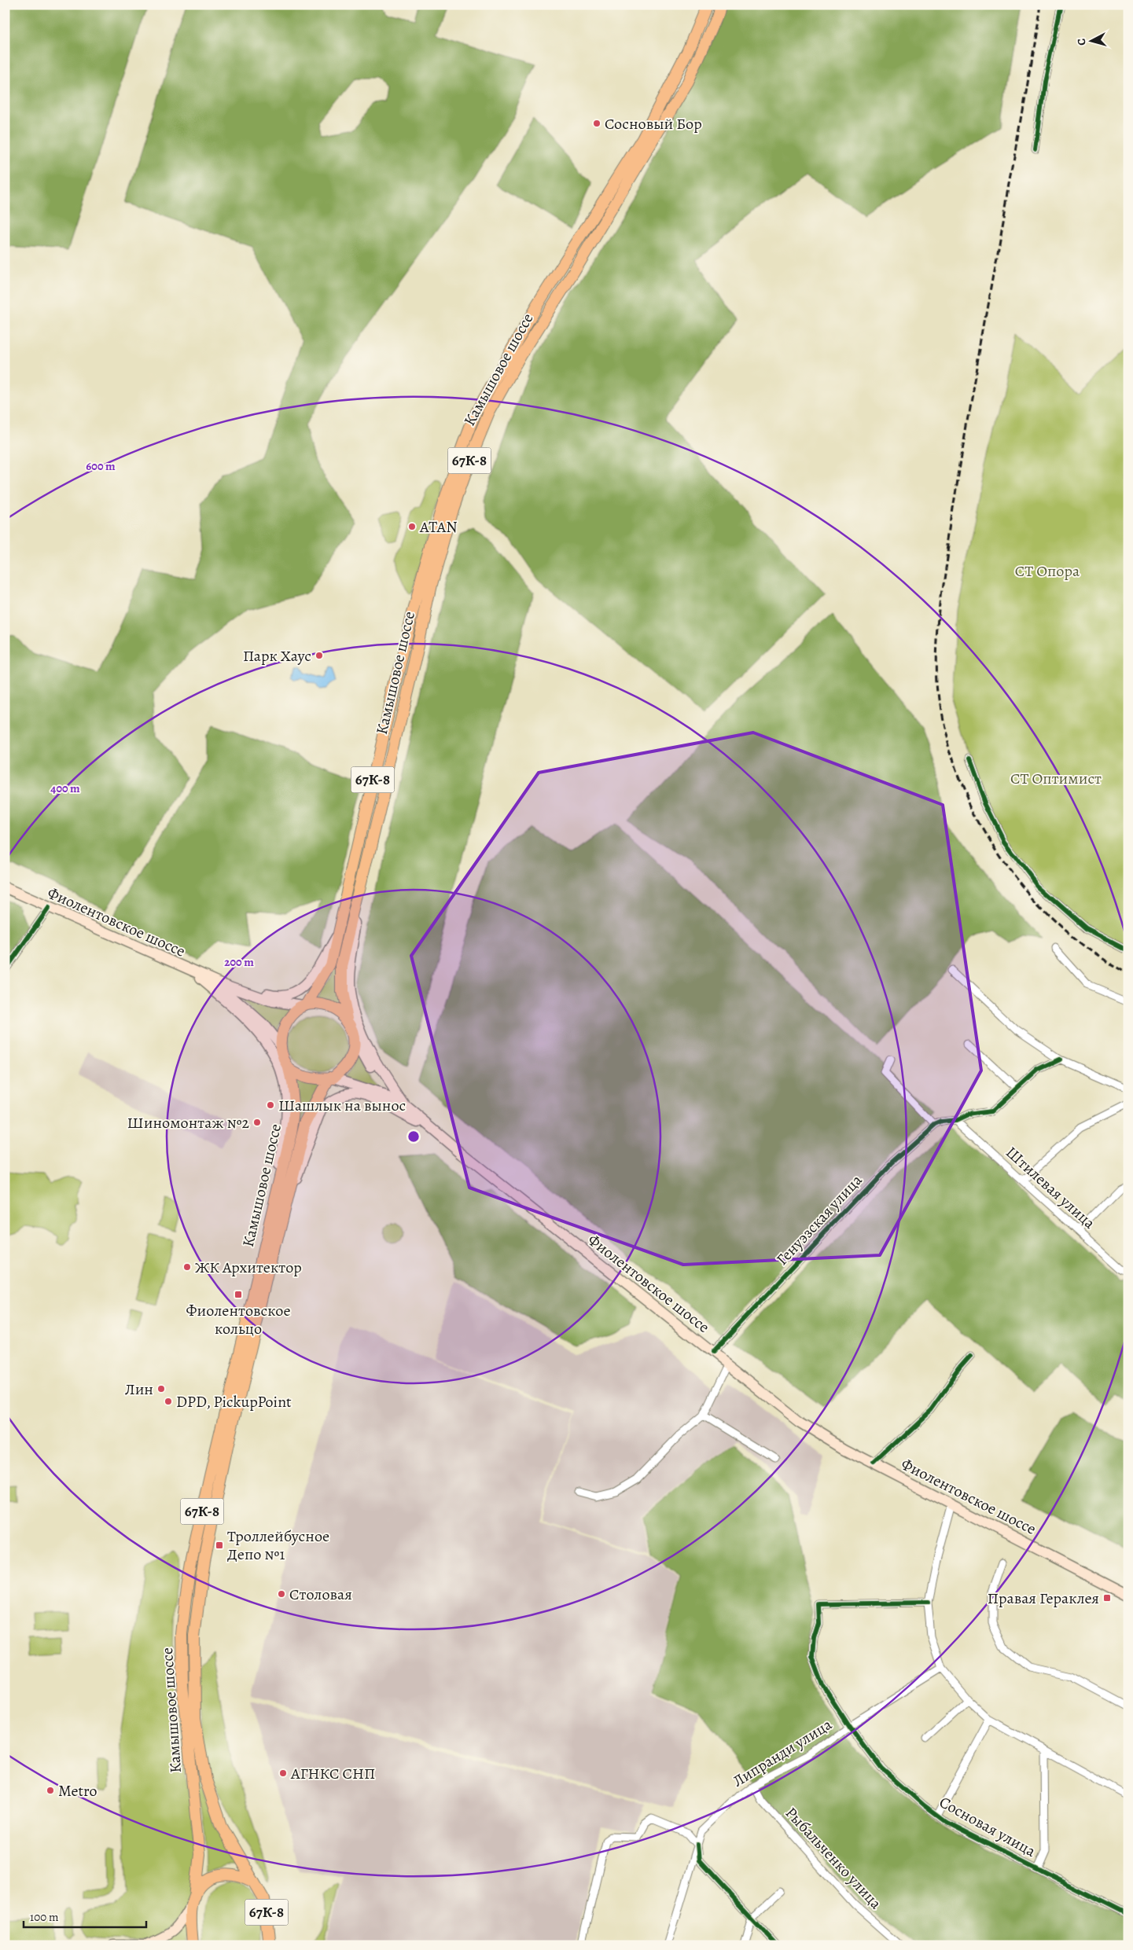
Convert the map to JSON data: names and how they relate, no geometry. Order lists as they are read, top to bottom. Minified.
{"streets":{"main road":["Камышовое шоссе","67К-8","Фиолентовское шоссе"],"street":["Штилевая улица","Генуэзская улица","Липранди улица","Сосновая улица","Рыбальченко улица"]},"crossings":[["Камышовое шоссе","67К-8"],["Камышовое шоссе","Фиолентовское шоссе"],["67К-8","Фиолентовское шоссе"],["Фиолентовское шоссе","Генуэзская улица"],["Штилевая улица","Генуэзская улица"],["Липранди улица","Сосновая улица"],["Липранди улица","Рыбальченко улица"]],"parks":["СТ Опора","СТ Оптимист"],"places":{"other":["Сосновый Бор","ATAN","Парк Хаус","Шашлык на вынос","Шиномонтаж №2","ЖК Архитектор","Лин","DPD, PickupPoint","Столовая","АГНКС СНП","Metro"],"transit":["Фиолентовское кольцо","Троллейбусное Депо №1","Правая Гераклея"]},"scale_bar":"100 m","north":"left","rings":["600 m","400 m","200 m"]}
